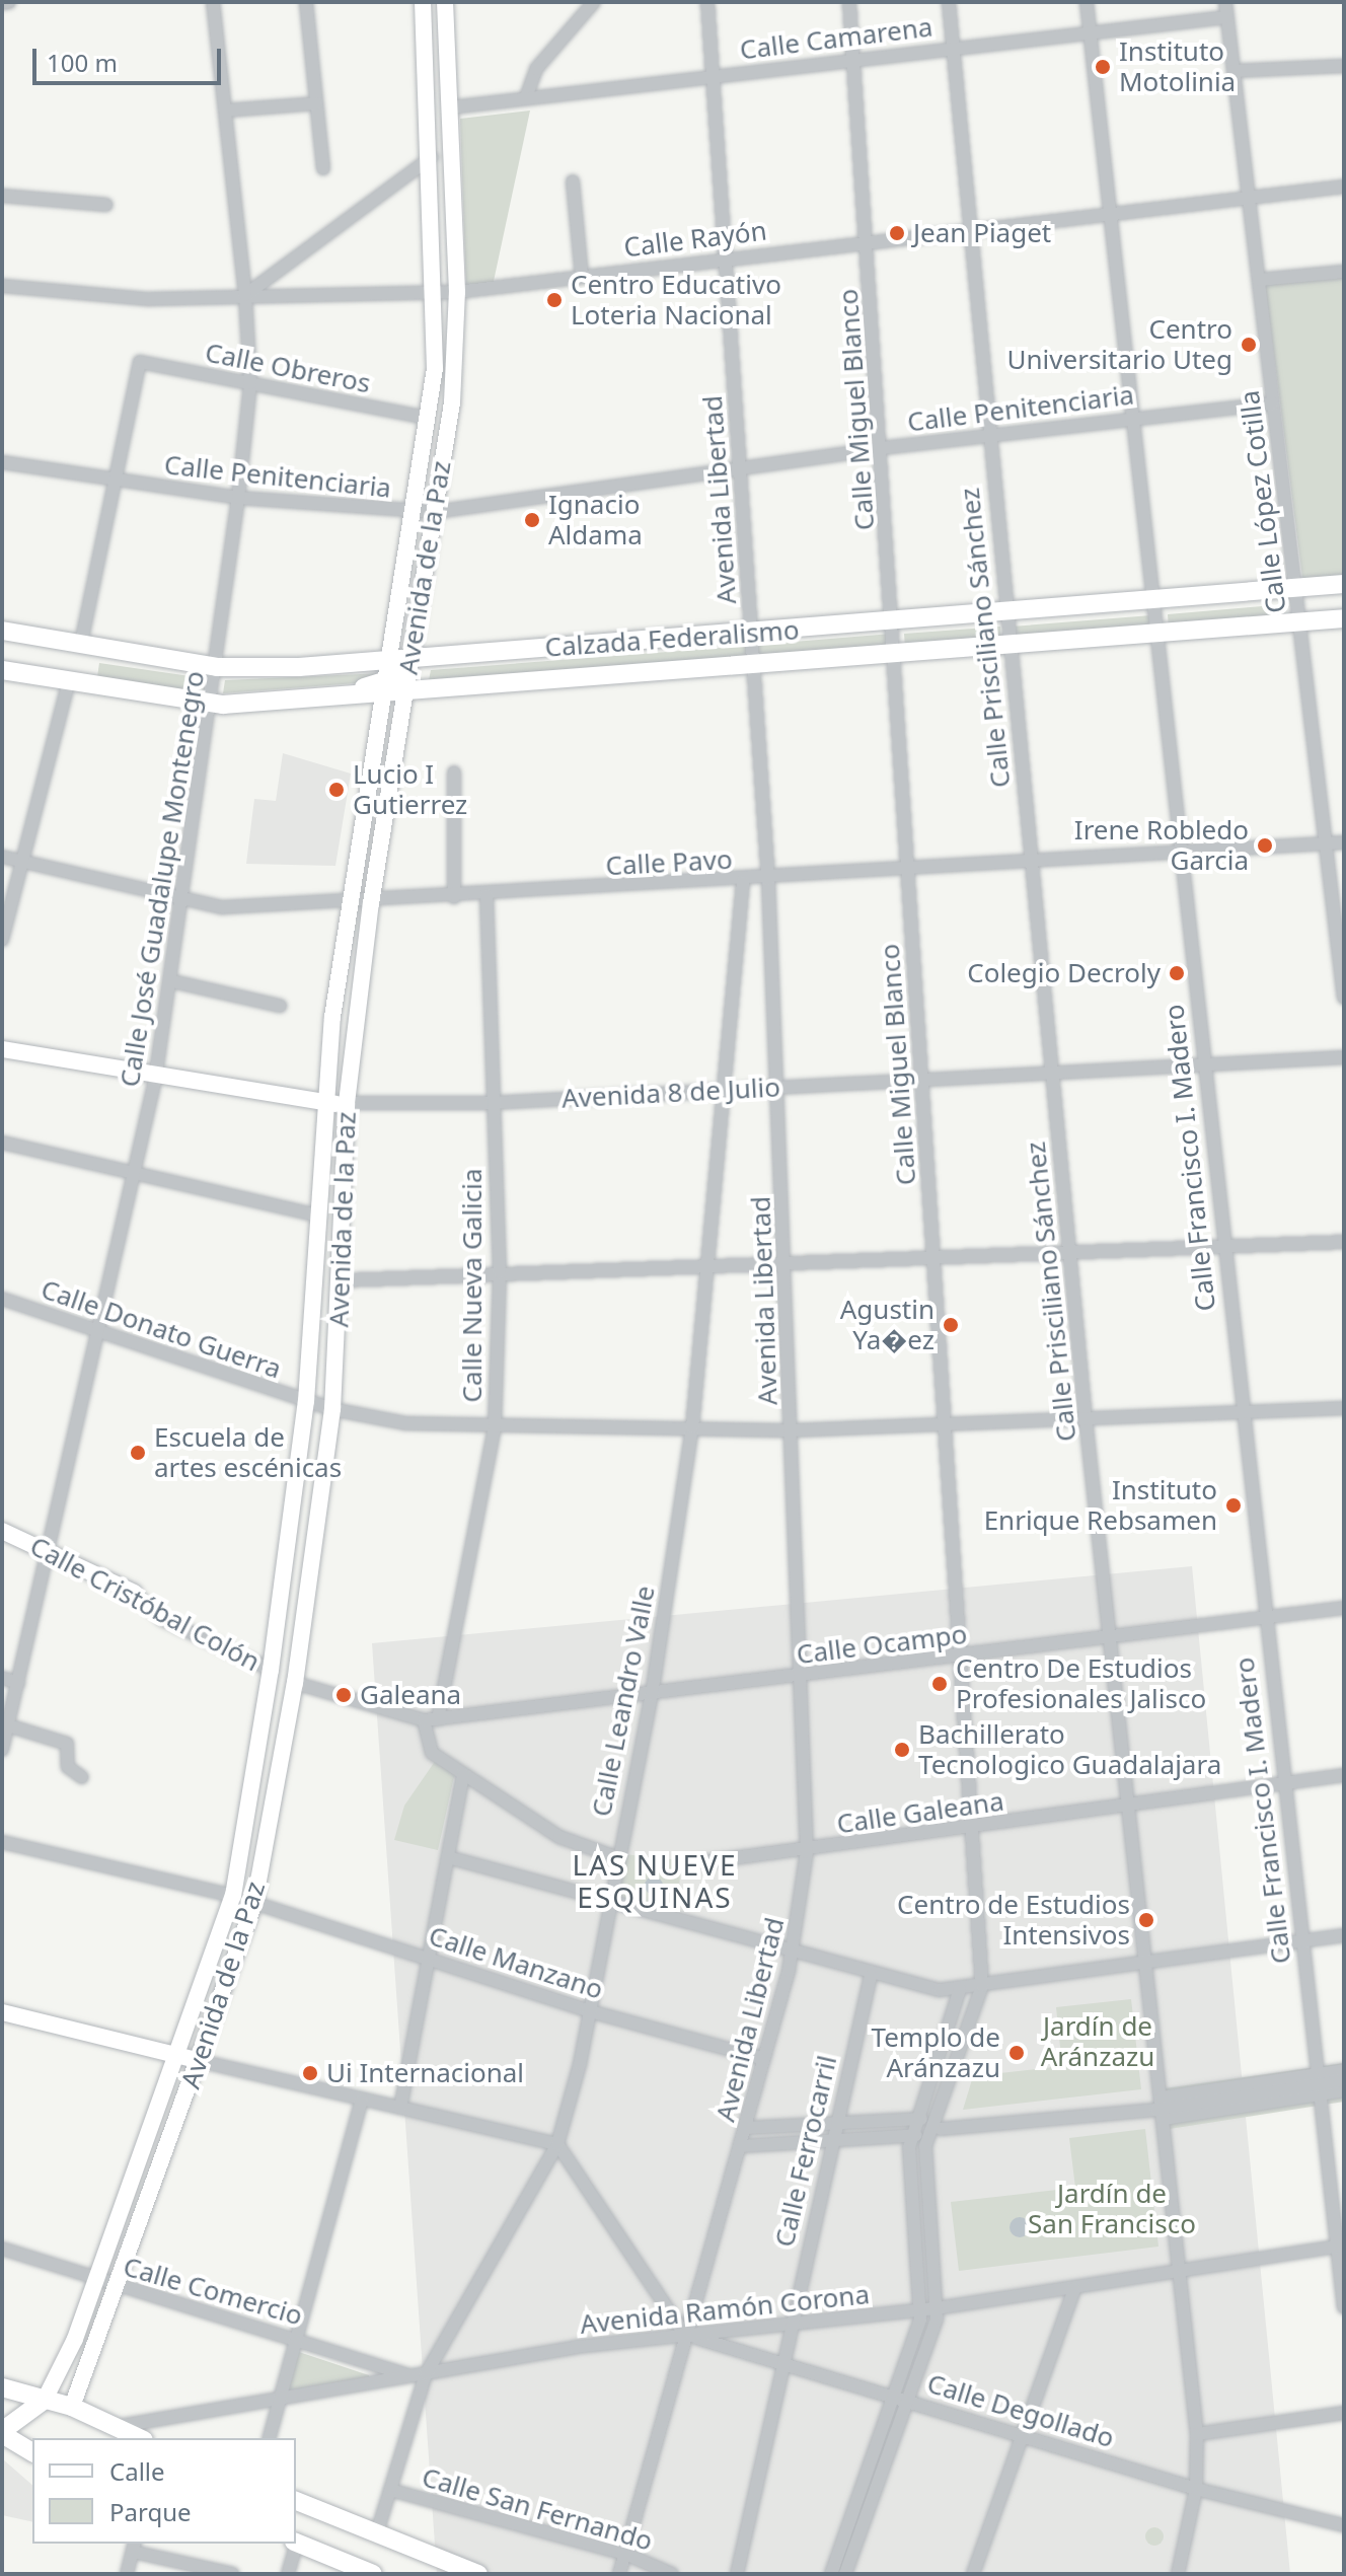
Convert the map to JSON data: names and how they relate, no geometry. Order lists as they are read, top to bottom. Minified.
{"streets":{"main road":["Calzada Federalismo"],"street":["Calle Camarena","Calle Rayón","Calle Obreros","Calle Penitenciaria","Calle Miguel Blanco","Avenida Libertad","Calle López Cotilla","Avenida de la Paz","Calle Prisciliano Sánchez","Calle Pavo","Calle José Guadalupe Montenegro","Avenida 8 de Julio","Calle Francisco I. Madero","Calle Nueva Galicia","Calle Donato Guerra","Calle Cristóbal Colón","Calle Ocampo","Calle Leandro Valle","Calle Galeana","Calle Manzano","Calle Ferrocarril","Calle Comercio","Avenida Ramón Corona","Calle Degollado","Calle San Fernando"]},"crossings":[["Calle Camarena","Calle Miguel Blanco"],["Calle Camarena","Avenida Libertad"],["Calle Camarena","Calle López Cotilla"],["Calle Camarena","Avenida de la Paz"],["Calle Camarena","Calle Prisciliano Sánchez"],["Calle Camarena","Calle Francisco I. Madero"],["Calle Rayón","Calle Miguel Blanco"],["Calle Rayón","Avenida Libertad"],["Calle Rayón","Calle López Cotilla"],["Calle Rayón","Avenida de la Paz"],["Calle Rayón","Calle Prisciliano Sánchez"],["Calle Rayón","Calle José Guadalupe Montenegro"],["Calle Rayón","Calle Francisco I. Madero"],["Calle Obreros","Calle Penitenciaria"],["Calle Obreros","Avenida de la Paz"],["Calle Obreros","Calle José Guadalupe Montenegro"],["Calle Penitenciaria","Calle Miguel Blanco"],["Calle Penitenciaria","Avenida Libertad"],["Calle Penitenciaria","Calle López Cotilla"],["Calle Penitenciaria","Avenida de la Paz"],["Calle Penitenciaria","Calle Prisciliano Sánchez"],["Calle Penitenciaria","Calle José Guadalupe Montenegro"],["Calle Penitenciaria","Calle Francisco I. Madero"],["Calle Miguel Blanco","Calzada Federalismo"],["Calle Miguel Blanco","Calle Pavo"],["Calle Miguel Blanco","Avenida 8 de Julio"],["Calle Miguel Blanco","Calle Ocampo"],["Calle Miguel Blanco","Calle Galeana"],["Avenida Libertad","Calzada Federalismo"],["Avenida Libertad","Calle Pavo"],["Avenida Libertad","Avenida 8 de Julio"],["Avenida Libertad","Calle Ocampo"],["Avenida Libertad","Calle Galeana"],["Avenida Libertad","Calle Manzano"],["Avenida Libertad","Avenida Ramón Corona"],["Avenida Libertad","Calle Degollado"],["Avenida Libertad","Calle San Fernando"],["Calle López Cotilla","Calzada Federalismo"],["Calle López Cotilla","Calle Pavo"],["Avenida de la Paz","Calzada Federalismo"],["Avenida de la Paz","Calle Pavo"],["Avenida de la Paz","Avenida 8 de Julio"],["Avenida de la Paz","Calle Donato Guerra"],["Avenida de la Paz","Calle Cristóbal Colón"],["Avenida de la Paz","Calle Manzano"],["Avenida de la Paz","Calle Comercio"],["Calle Prisciliano Sánchez","Calzada Federalismo"],["Calle Prisciliano Sánchez","Calle Pavo"],["Calle Prisciliano Sánchez","Avenida 8 de Julio"],["Calle Prisciliano Sánchez","Calle Ocampo"],["Calle Prisciliano Sánchez","Calle Galeana"],["Calle Prisciliano Sánchez","Avenida Ramón Corona"],["Calle Prisciliano Sánchez","Calle Degollado"],["Calzada Federalismo","Calle José Guadalupe Montenegro"],["Calzada Federalismo","Calle Francisco I. Madero"],["Calle Pavo","Calle José Guadalupe Montenegro"],["Calle Pavo","Calle Francisco I. Madero"],["Calle Pavo","Calle Nueva Galicia"],["Calle Pavo","Calle Leandro Valle"],["Calle José Guadalupe Montenegro","Avenida 8 de Julio"],["Calle José Guadalupe Montenegro","Calle Donato Guerra"],["Calle José Guadalupe Montenegro","Calle Cristóbal Colón"],["Avenida 8 de Julio","Calle Francisco I. Madero"],["Avenida 8 de Julio","Calle Nueva Galicia"],["Avenida 8 de Julio","Calle Leandro Valle"],["Calle Francisco I. Madero","Calle Ocampo"],["Calle Francisco I. Madero","Calle Galeana"],["Calle Francisco I. Madero","Avenida Ramón Corona"],["Calle Nueva Galicia","Calle Donato Guerra"],["Calle Nueva Galicia","Calle Ocampo"],["Calle Cristóbal Colón","Calle Ocampo"],["Calle Ocampo","Calle Leandro Valle"],["Calle Leandro Valle","Calle Manzano"],["Calle Leandro Valle","Avenida Ramón Corona"],["Calle Leandro Valle","Calle San Fernando"],["Calle Ferrocarril","Avenida Ramón Corona"],["Calle Ferrocarril","Calle Degollado"],["Calle Comercio","Avenida Ramón Corona"],["Avenida Ramón Corona","Calle Degollado"]],"districts":["LAS NUEVE ESQUINAS"],"parks":["Jardín de Aránzazu","Jardín de San Francisco"],"places":["Instituto Motolinia","Jean Piaget","Centro Educativo Loteria Nacional","Centro Universitario Uteg","Ignacio Aldama","Lucio I Gutierrez","Irene Robledo Garcia","Colegio Decroly","Agustin Ya�ez","Escuela de artes escénicas","Instituto Enrique Rebsamen","Centro De Estudios Profesionales Jalisco","Galeana","Bachillerato Tecnologico Guadalajara","Centro de Estudios Intensivos","Templo de Aránzazu","Ui Internacional"],"legend":["Calle","Parque"],"scale_bar":"100 m"}
